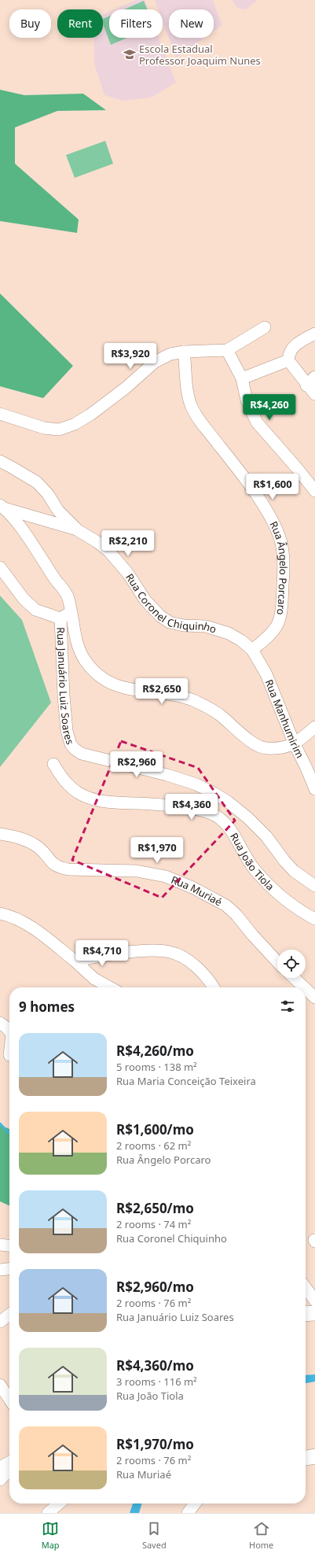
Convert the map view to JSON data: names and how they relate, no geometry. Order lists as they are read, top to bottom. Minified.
{"streets":{"street":["Rua Ângelo Porcaro","Rua Coronel Chiquinho","Rua Januário Luiz Soares","Rua Manhumirim","Rua João Tiola","Rua Muriaé"]},"crossings":[["Rua Ângelo Porcaro","Rua Coronel Chiquinho"],["Rua Ângelo Porcaro","Rua Manhumirim"],["Rua Coronel Chiquinho","Rua Manhumirim"]],"places":{"school or university":["Escola Estadual Professor Joaquim Nunes"]},"page":{"chip":["Buy","Rent","Filters","New"],"price":["R$3,920","R$4,260","R$1,600","R$2,210","R$2,650","R$2,960","R$4,360","R$1,970","R$4,710"],"heading":"9 homes","list":[{"name":"R$4,260/mo","note":"5 rooms · 138 m² · Rua Maria Conceição Teixeira"},{"name":"R$1,600/mo","note":"2 rooms · 62 m² · Rua Ângelo Porcaro"},{"name":"R$2,650/mo","note":"2 rooms · 74 m² · Rua Coronel Chiquinho"},{"name":"R$2,960/mo","note":"2 rooms · 76 m² · Rua Januário Luiz Soares"},{"name":"R$4,360/mo","note":"3 rooms · 116 m² · Rua João Tiola"},{"name":"R$1,970/mo","note":"2 rooms · 76 m² · Rua Muriaé"}],"tabs":["Map","Saved","Home"]}}
